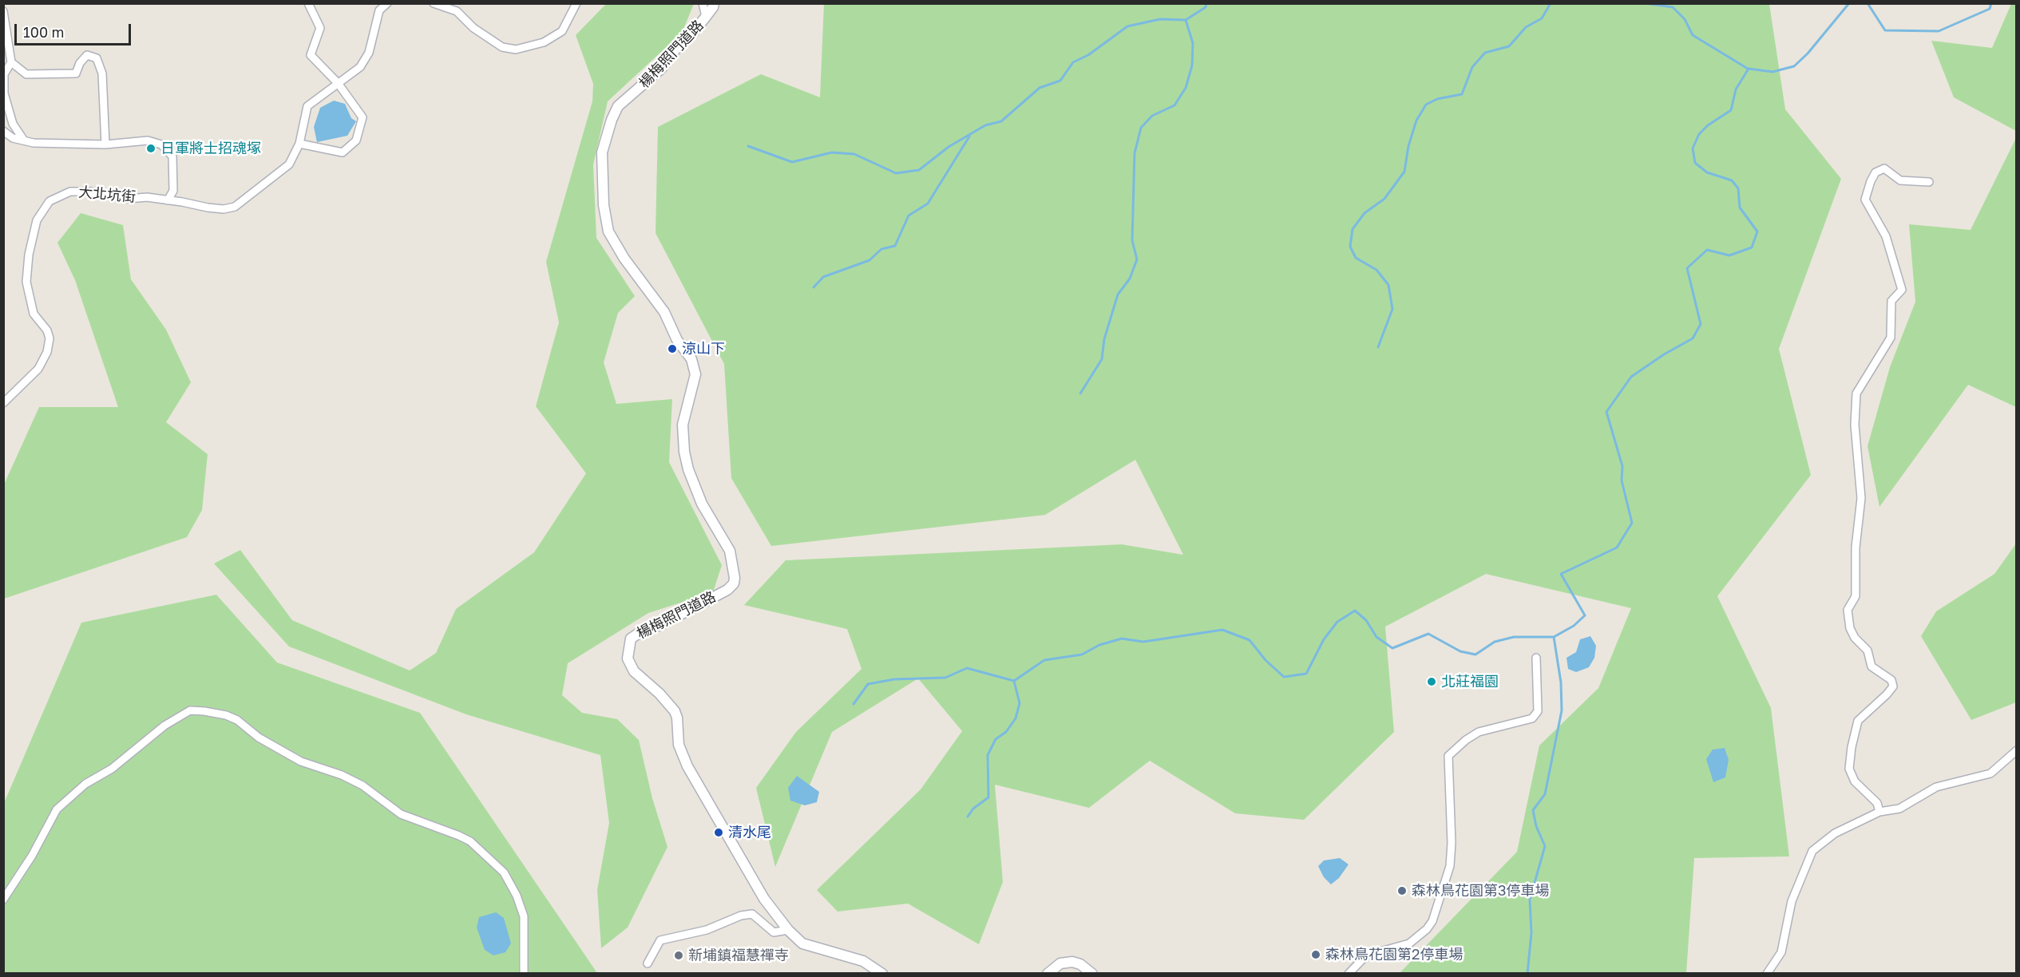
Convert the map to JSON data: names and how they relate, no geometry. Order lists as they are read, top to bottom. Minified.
{"streets":{"street":["楊梅照門道路","大北坑街"]},"places":["日軍將士招魂塚","涼山下","北莊福園","清水尾","森林鳥花園第3停車場","森林鳥花園第2停車場","新埔鎮福慧禪寺"],"scale_bar":"100 m"}
